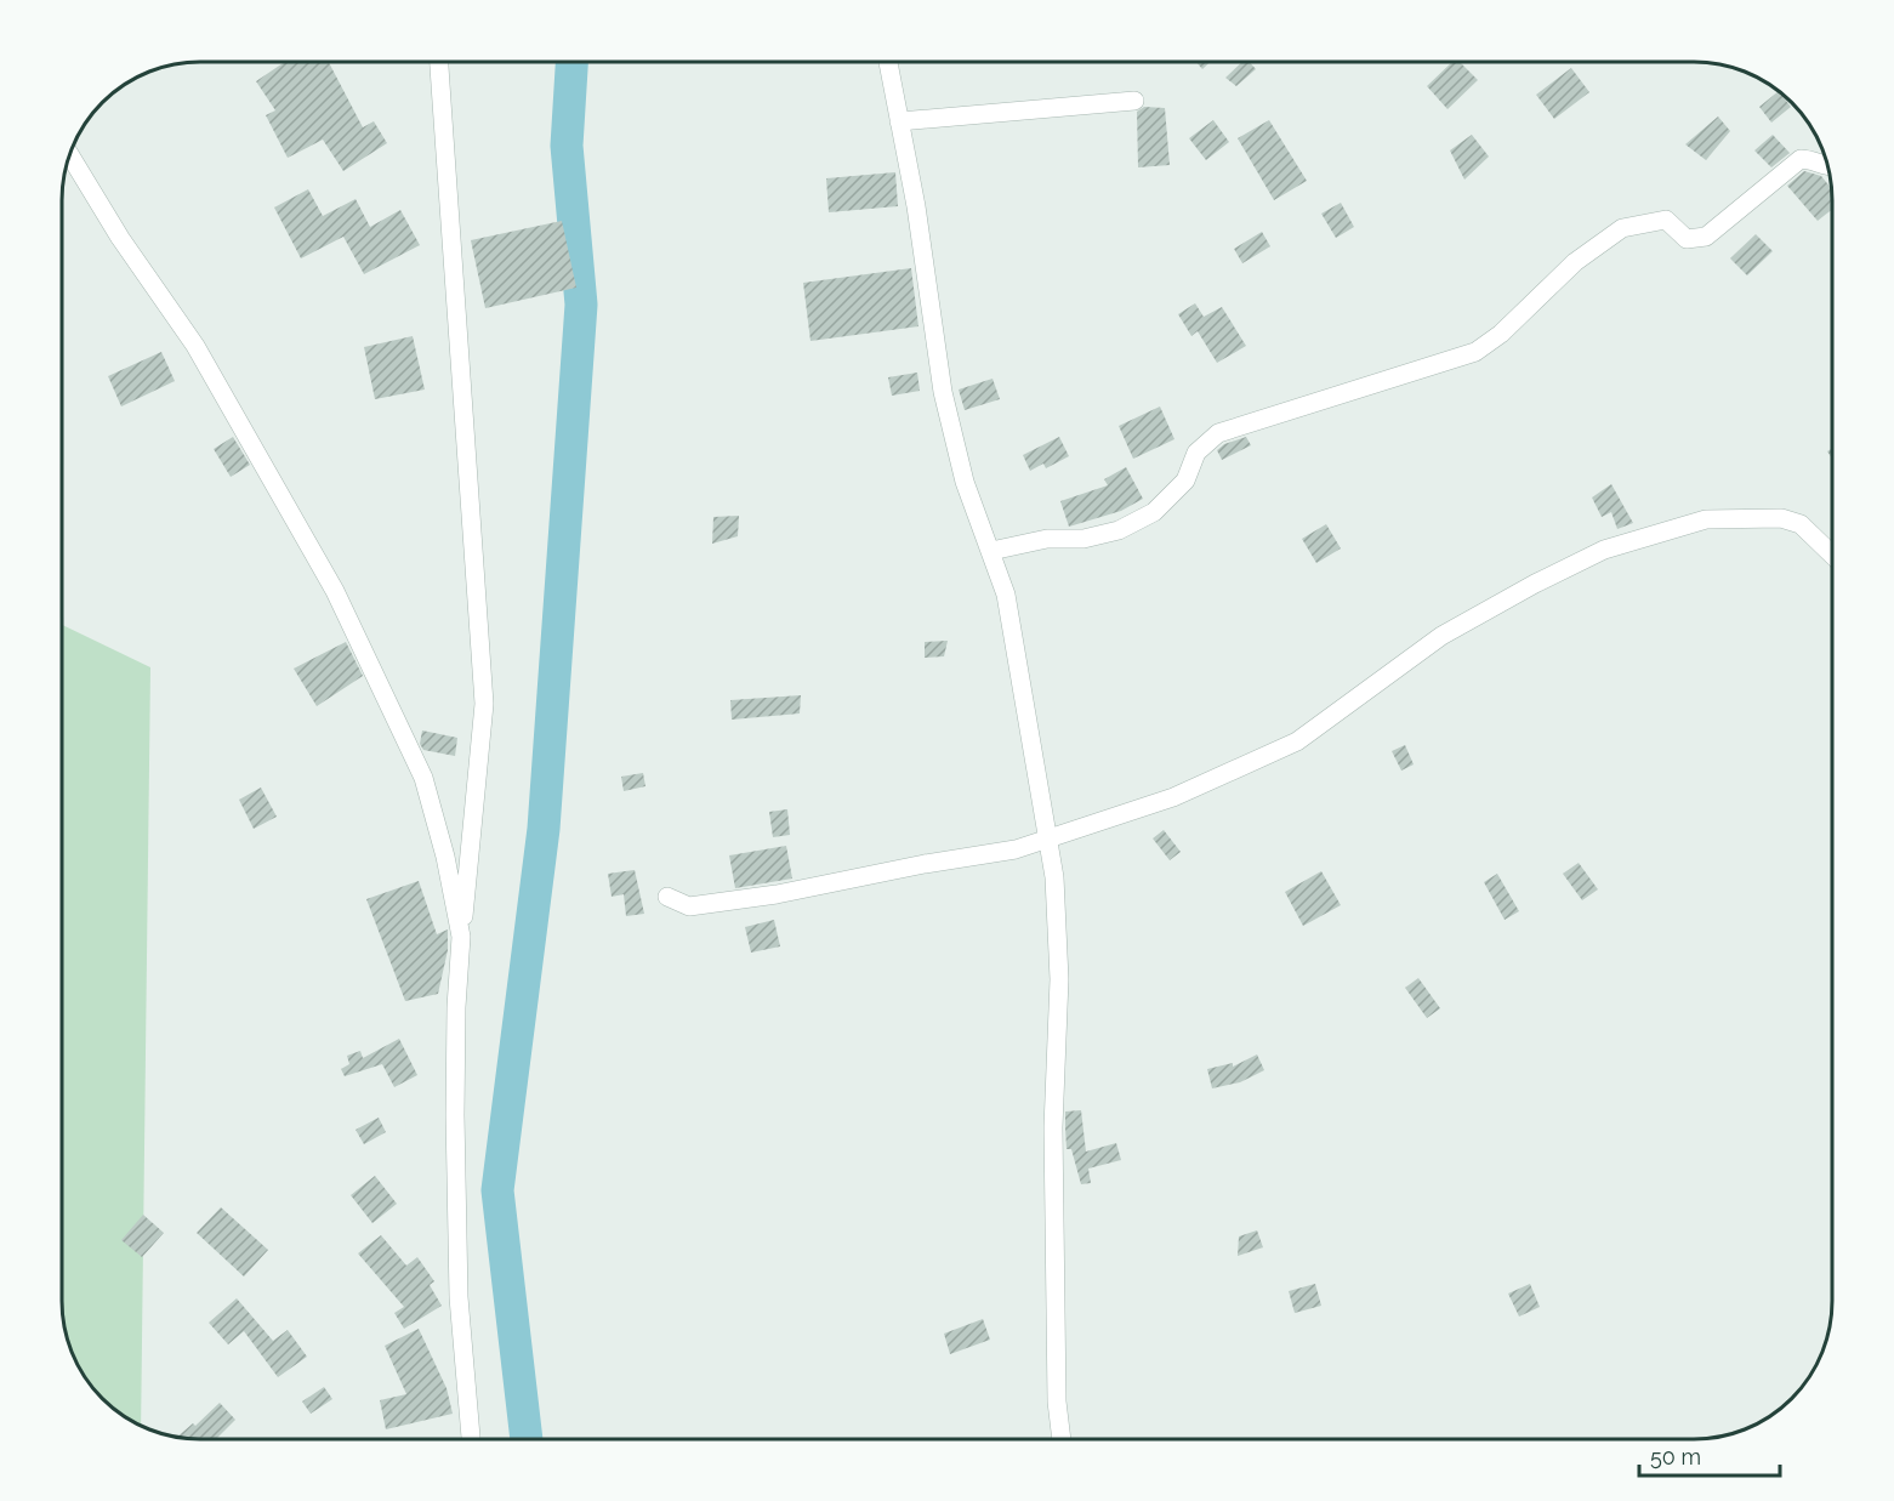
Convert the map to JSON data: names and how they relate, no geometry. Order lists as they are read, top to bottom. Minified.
{"scale_bar":"50 m"}
